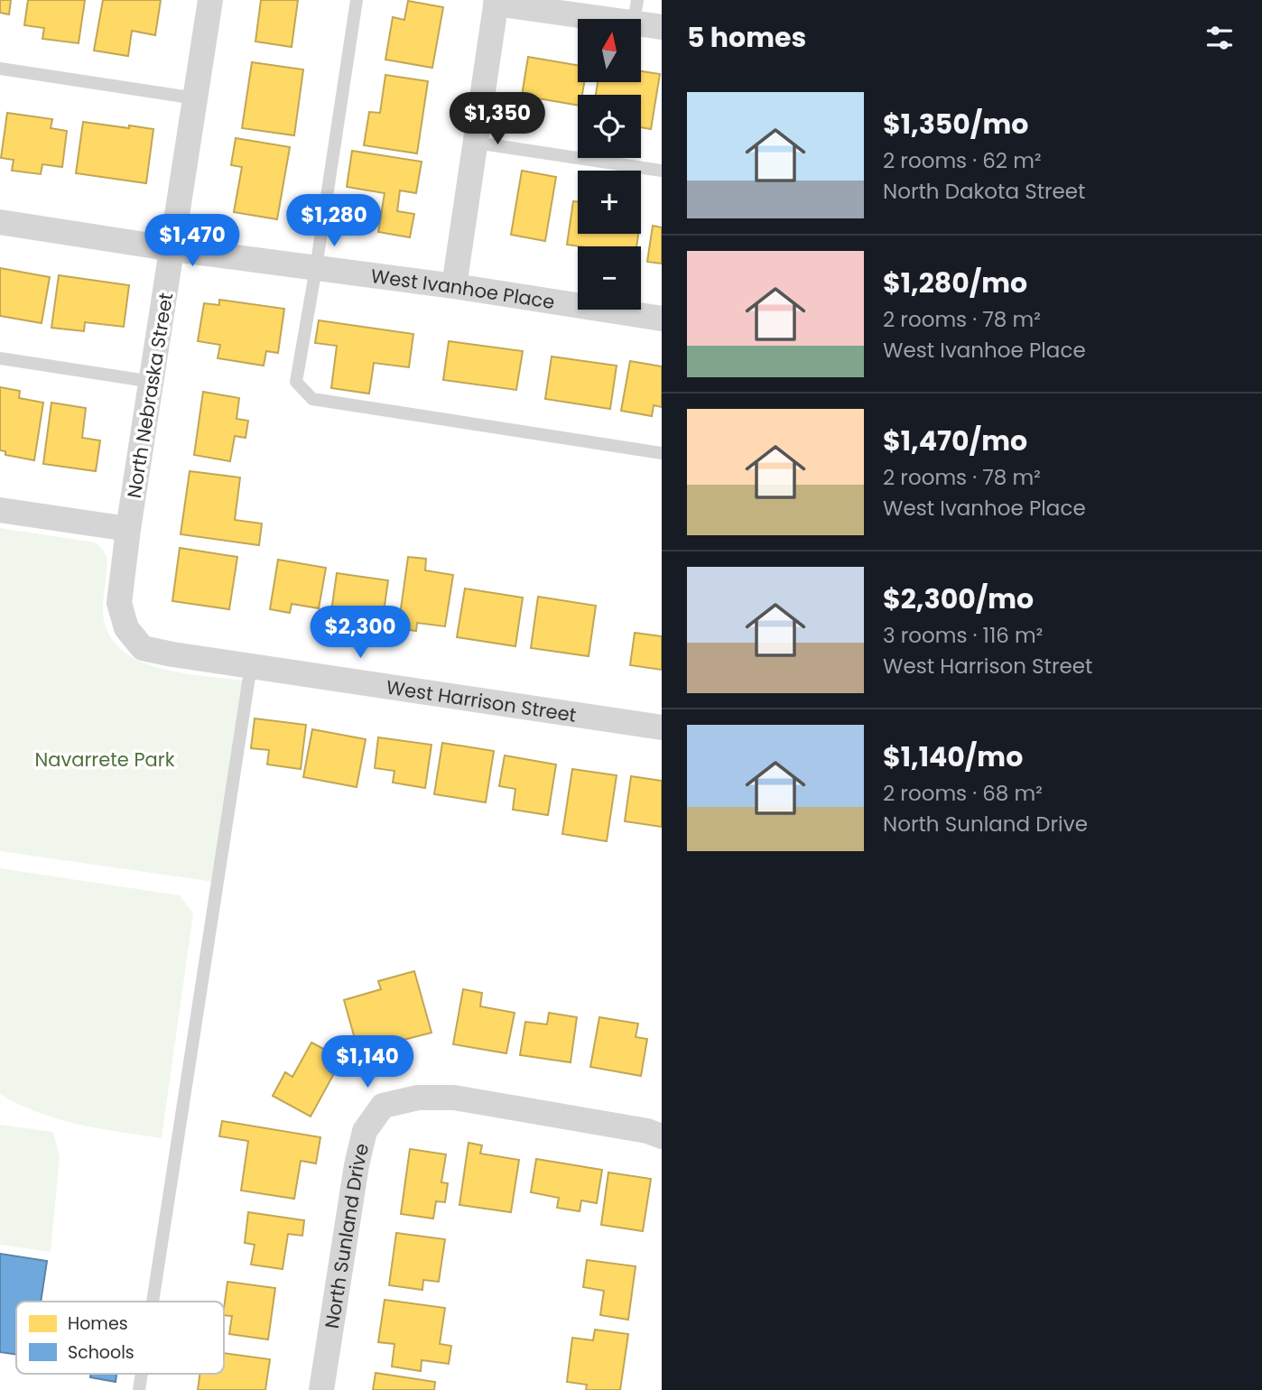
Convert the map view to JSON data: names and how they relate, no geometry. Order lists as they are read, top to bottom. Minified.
{"streets":{"street":["West Ivanhoe Place","North Nebraska Street","West Harrison Street","North Sunland Drive"]},"crossings":[["West Ivanhoe Place","North Nebraska Street"],["North Nebraska Street","West Harrison Street"]],"parks":["Navarrete Park"],"legend":["Homes","Schools"],"north":"top","page":{"heading":"5 homes","map_buttons":["+","−"],"list":[{"name":"$1,350/mo","note":"2 rooms · 62 m² · North Dakota Street"},{"name":"$1,280/mo","note":"2 rooms · 78 m² · West Ivanhoe Place"},{"name":"$1,470/mo","note":"2 rooms · 78 m² · West Ivanhoe Place"},{"name":"$2,300/mo","note":"3 rooms · 116 m² · West Harrison Street"},{"name":"$1,140/mo","note":"2 rooms · 68 m² · North Sunland Drive"}],"price":["$1,350","$1,280","$1,470","$2,300","$1,140"]}}
